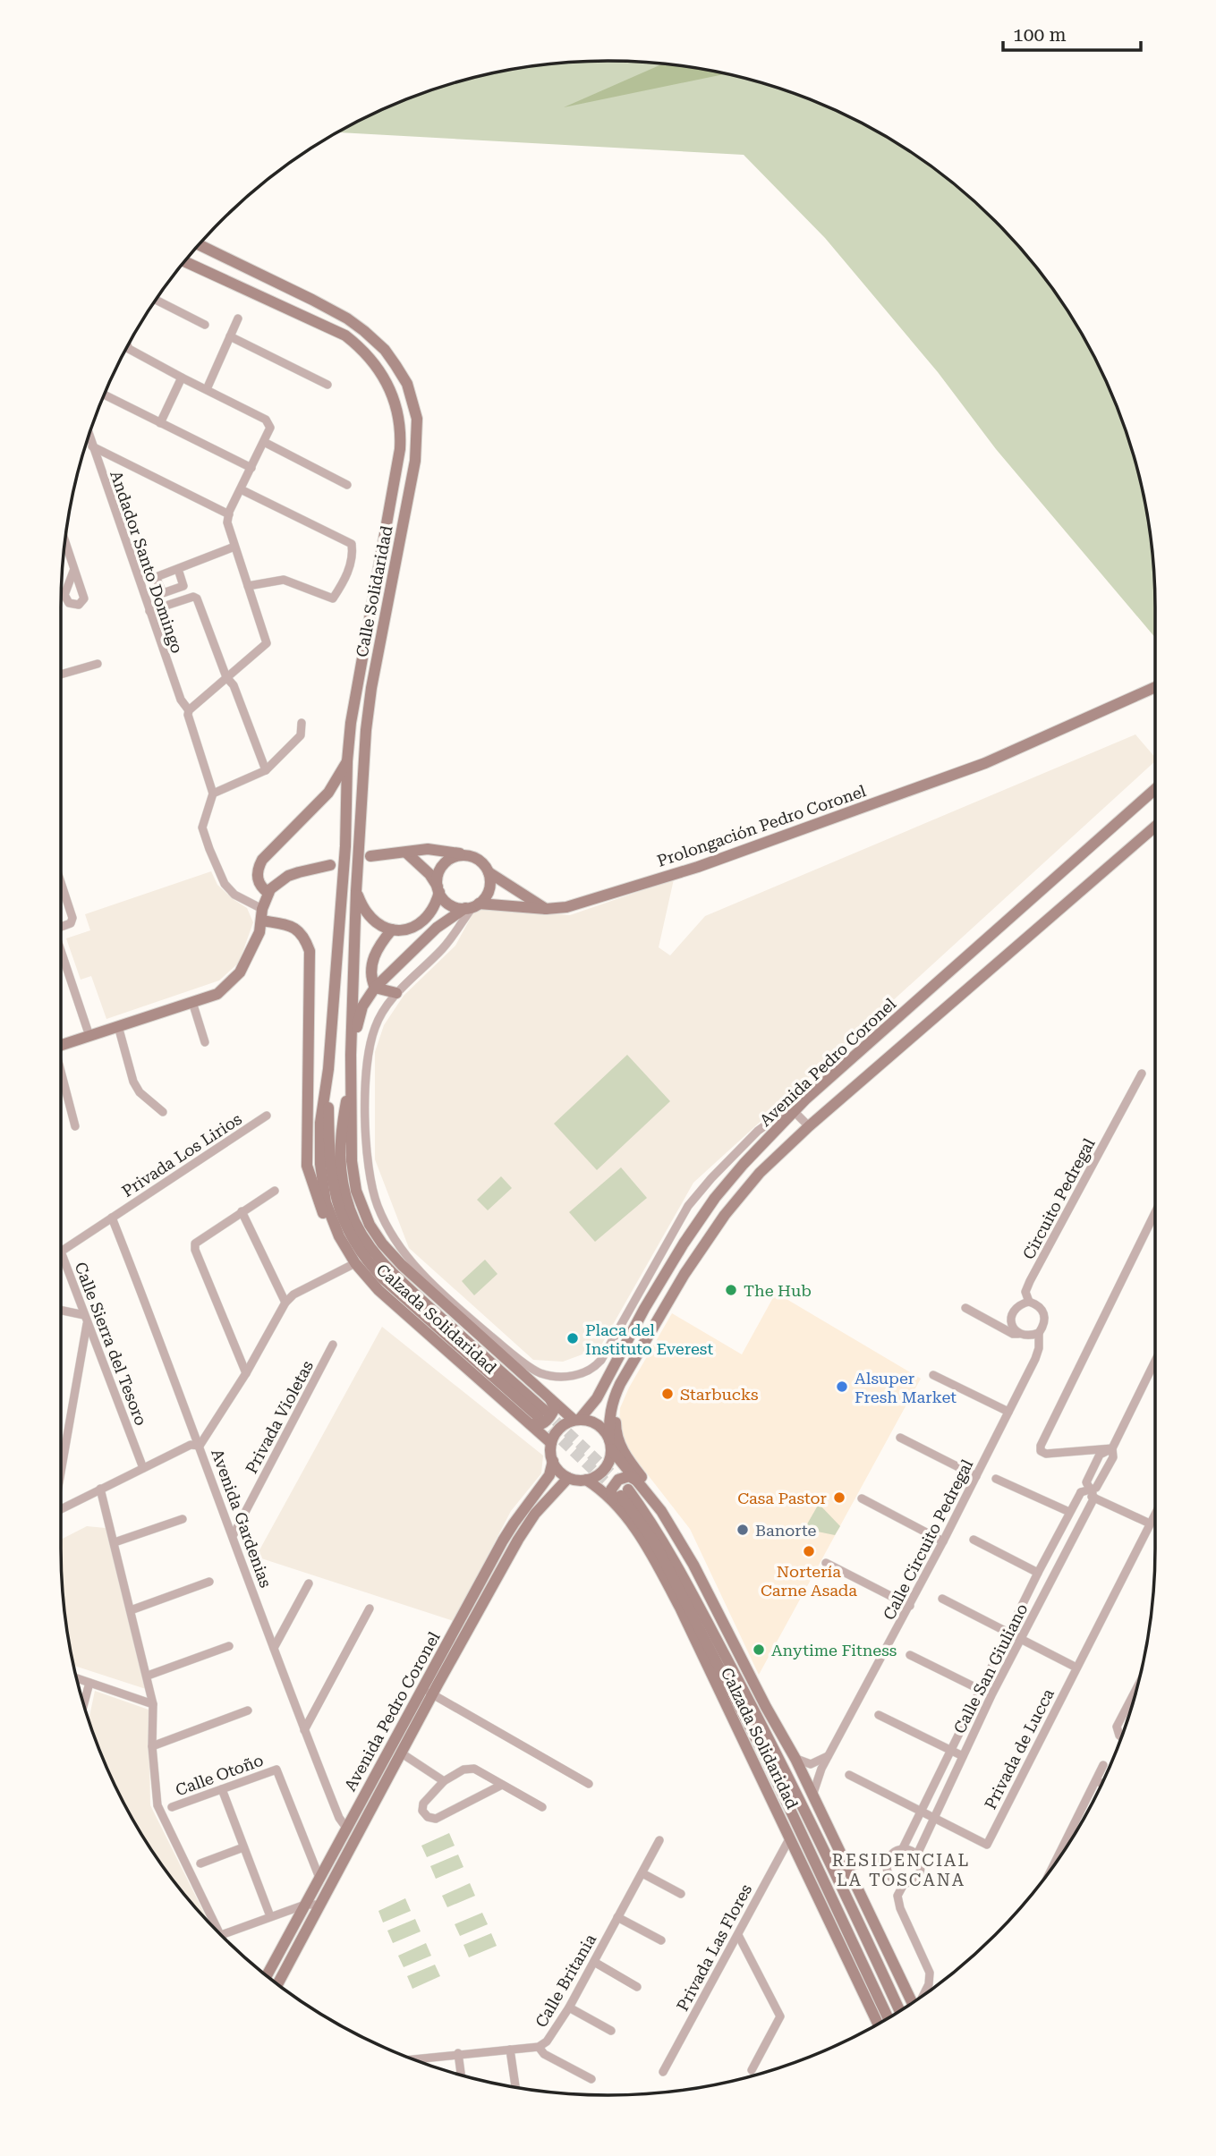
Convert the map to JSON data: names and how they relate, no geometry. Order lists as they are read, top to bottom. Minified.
{"streets":{"main road":["Calle Solidaridad","Prolongación Pedro Coronel","Avenida Pedro Coronel","Calzada Solidaridad"],"street":["Andador Santo Domingo","Privada Los Lirios","Circuito Pedregal","Calle Sierra del Tesoro","Privada Violetas","Avenida Gardenias","Calle Circuito Pedregal","Calle San Giuliano","Privada de Lucca","Calle Otoño","Privada Las Flores","Calle Britania"]},"crossings":[["Calle Solidaridad","Calzada Solidaridad"],["Avenida Pedro Coronel","Calzada Solidaridad"],["Avenida Pedro Coronel","Avenida Gardenias"],["Avenida Pedro Coronel","Calle Otoño"],["Privada Los Lirios","Calle Sierra del Tesoro"],["Privada Los Lirios","Avenida Gardenias"],["Circuito Pedregal","Calle Circuito Pedregal"],["Calzada Solidaridad","Privada Las Flores"],["Calle Sierra del Tesoro","Avenida Gardenias"],["Privada Violetas","Avenida Gardenias"],["Calle San Giuliano","Privada de Lucca"]],"districts":["RESIDENCIAL LA TOSCANA"],"places":["The Hub","Placa del Instituto Everest","Alsuper Fresh Market","Starbucks","Casa Pastor","Banorte","Nortería Carne Asada","Anytime Fitness"],"scale_bar":"100 m"}
